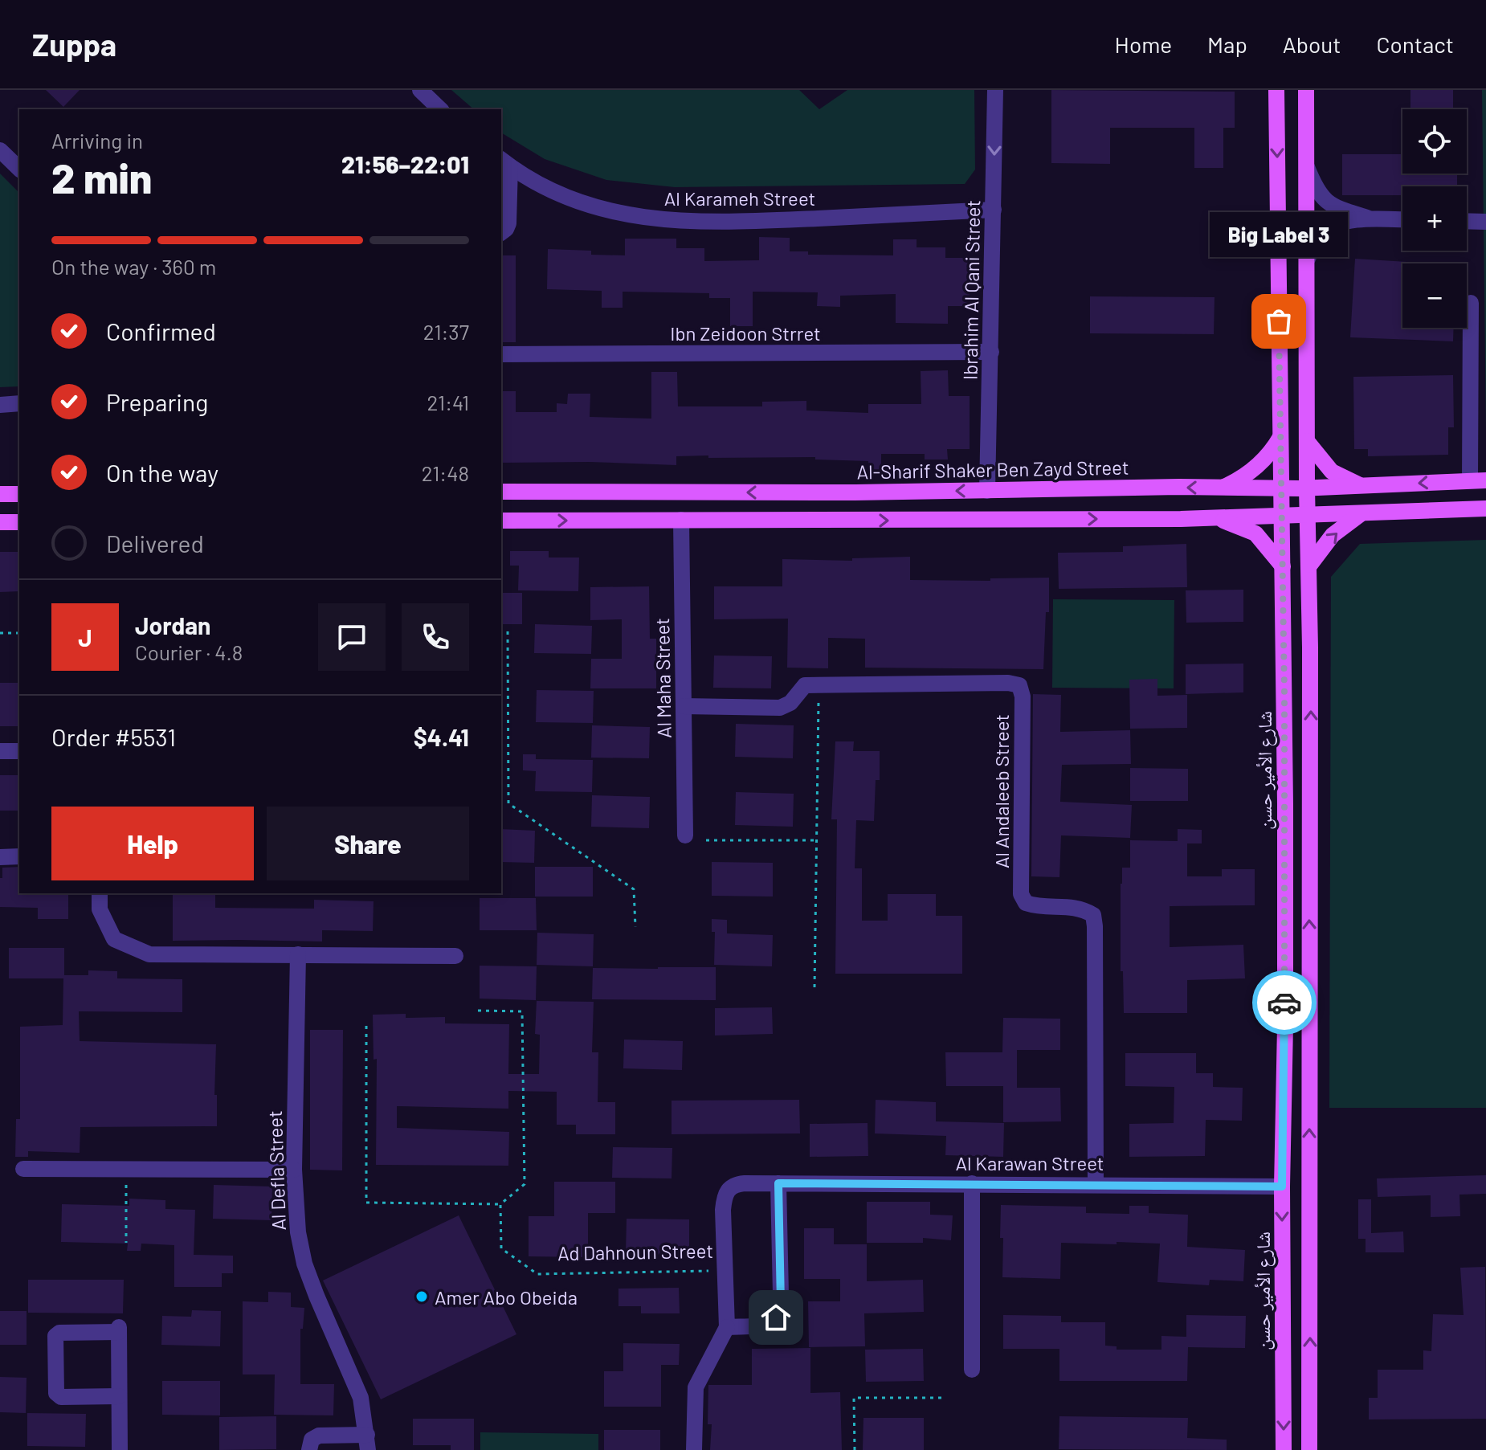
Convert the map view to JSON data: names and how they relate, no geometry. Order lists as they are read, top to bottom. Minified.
{"streets":{"main road":["Al-Sharif Shaker Ben Zayd Street","شارع الأمير حسن"],"street":["Al Karameh Street","Ibrahim Al Qani Street","Ibn Zeidoon Strret","Al Maha Street","Al Andaleeb Street","Al Karawan Street","Al Defla Street"],"path":["Ad Dahnoun Street"]},"crossings":[["Al Karameh Street","Ibrahim Al Qani Street"],["Ibrahim Al Qani Street","Ibn Zeidoon Strret"],["Ibrahim Al Qani Street","Al-Sharif Shaker Ben Zayd Street"],["Al-Sharif Shaker Ben Zayd Street","شارع الأمير حسن"],["Al Maha Street","Al Andaleeb Street"],["شارع الأمير حسن","Al Karawan Street"],["Al Andaleeb Street","Al Karawan Street"],["Al Karawan Street","Ad Dahnoun Street"]],"places":["Big Label 3","Amer Abo Obeida"],"page":{"header":"Zuppa","nav":["Home","Map","About","Contact"],"map_buttons":["+","−"],"heading":["2 min","Arriving in","21:56–22:01"],"panel":["Jordan","Courier · 4.8","Order #5531","$4.41"],"bubble":"Big Label 3","bar":"On the way · 360 m","list":[["Confirmed","21:37"],["Preparing","21:41"],["On the way","21:48"],"Delivered"],"round":"J","buttons":["Help","Share"]}}
